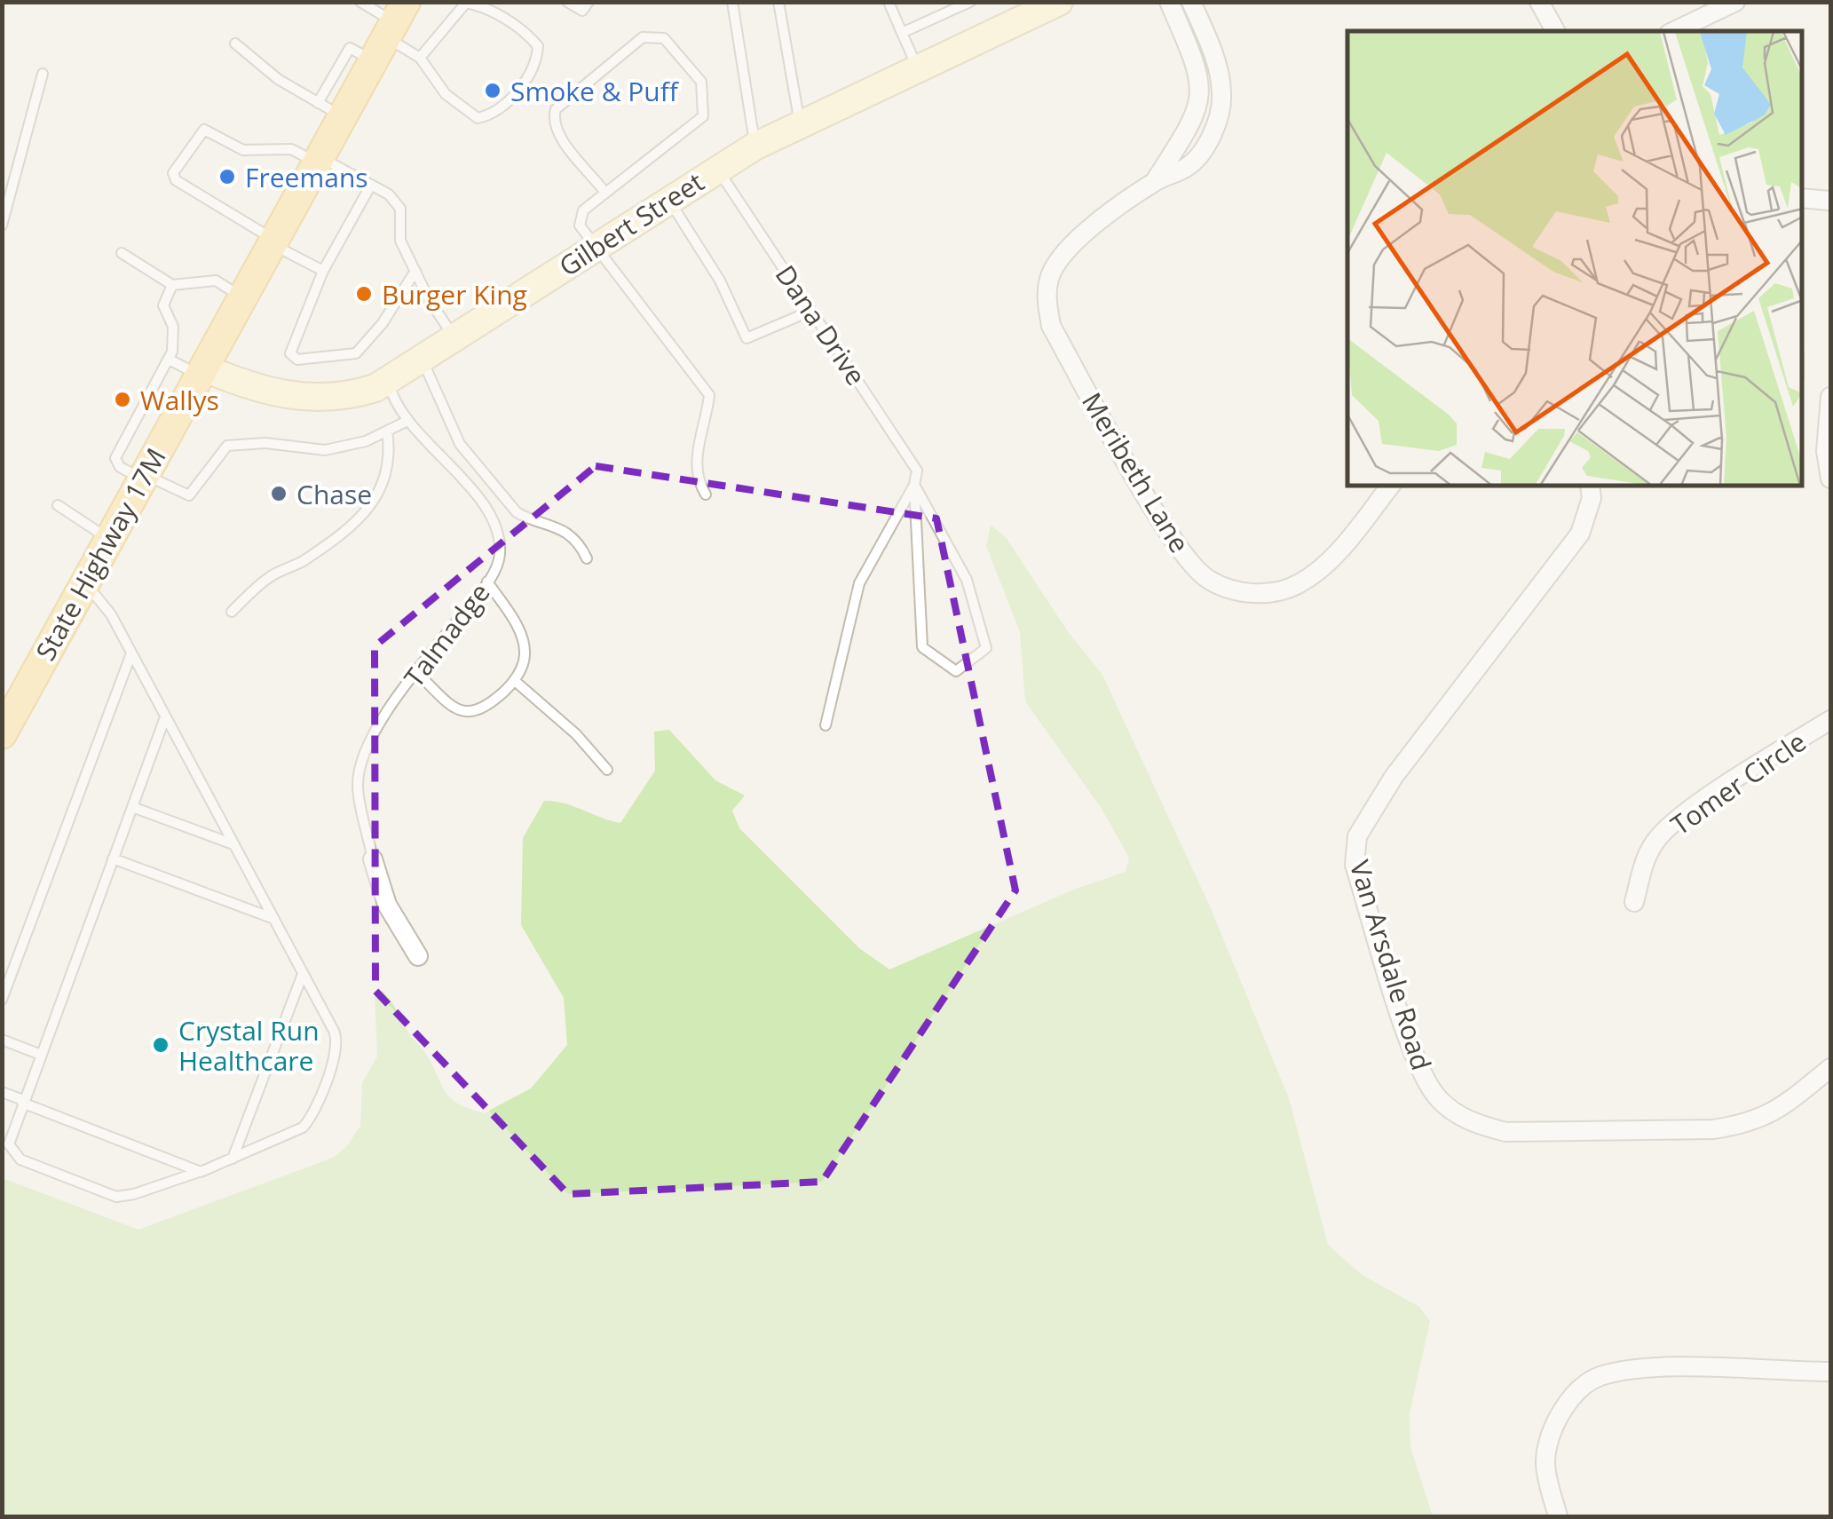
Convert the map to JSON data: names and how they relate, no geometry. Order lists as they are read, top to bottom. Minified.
{"streets":{"main road":["State Highway 17M"],"street":["Gilbert Street","Meribeth Lane","Tomer Circle","Van Arsdale Road"],"lane":["Dana Drive","Talmadge"]},"crossings":[["Gilbert Street","Dana Drive"],["Gilbert Street","State Highway 17M"],["Gilbert Street","Talmadge"]],"places":["Smoke & Puff","Freemans","Burger King","Wallys","Chase","Crystal Run Healthcare"]}
